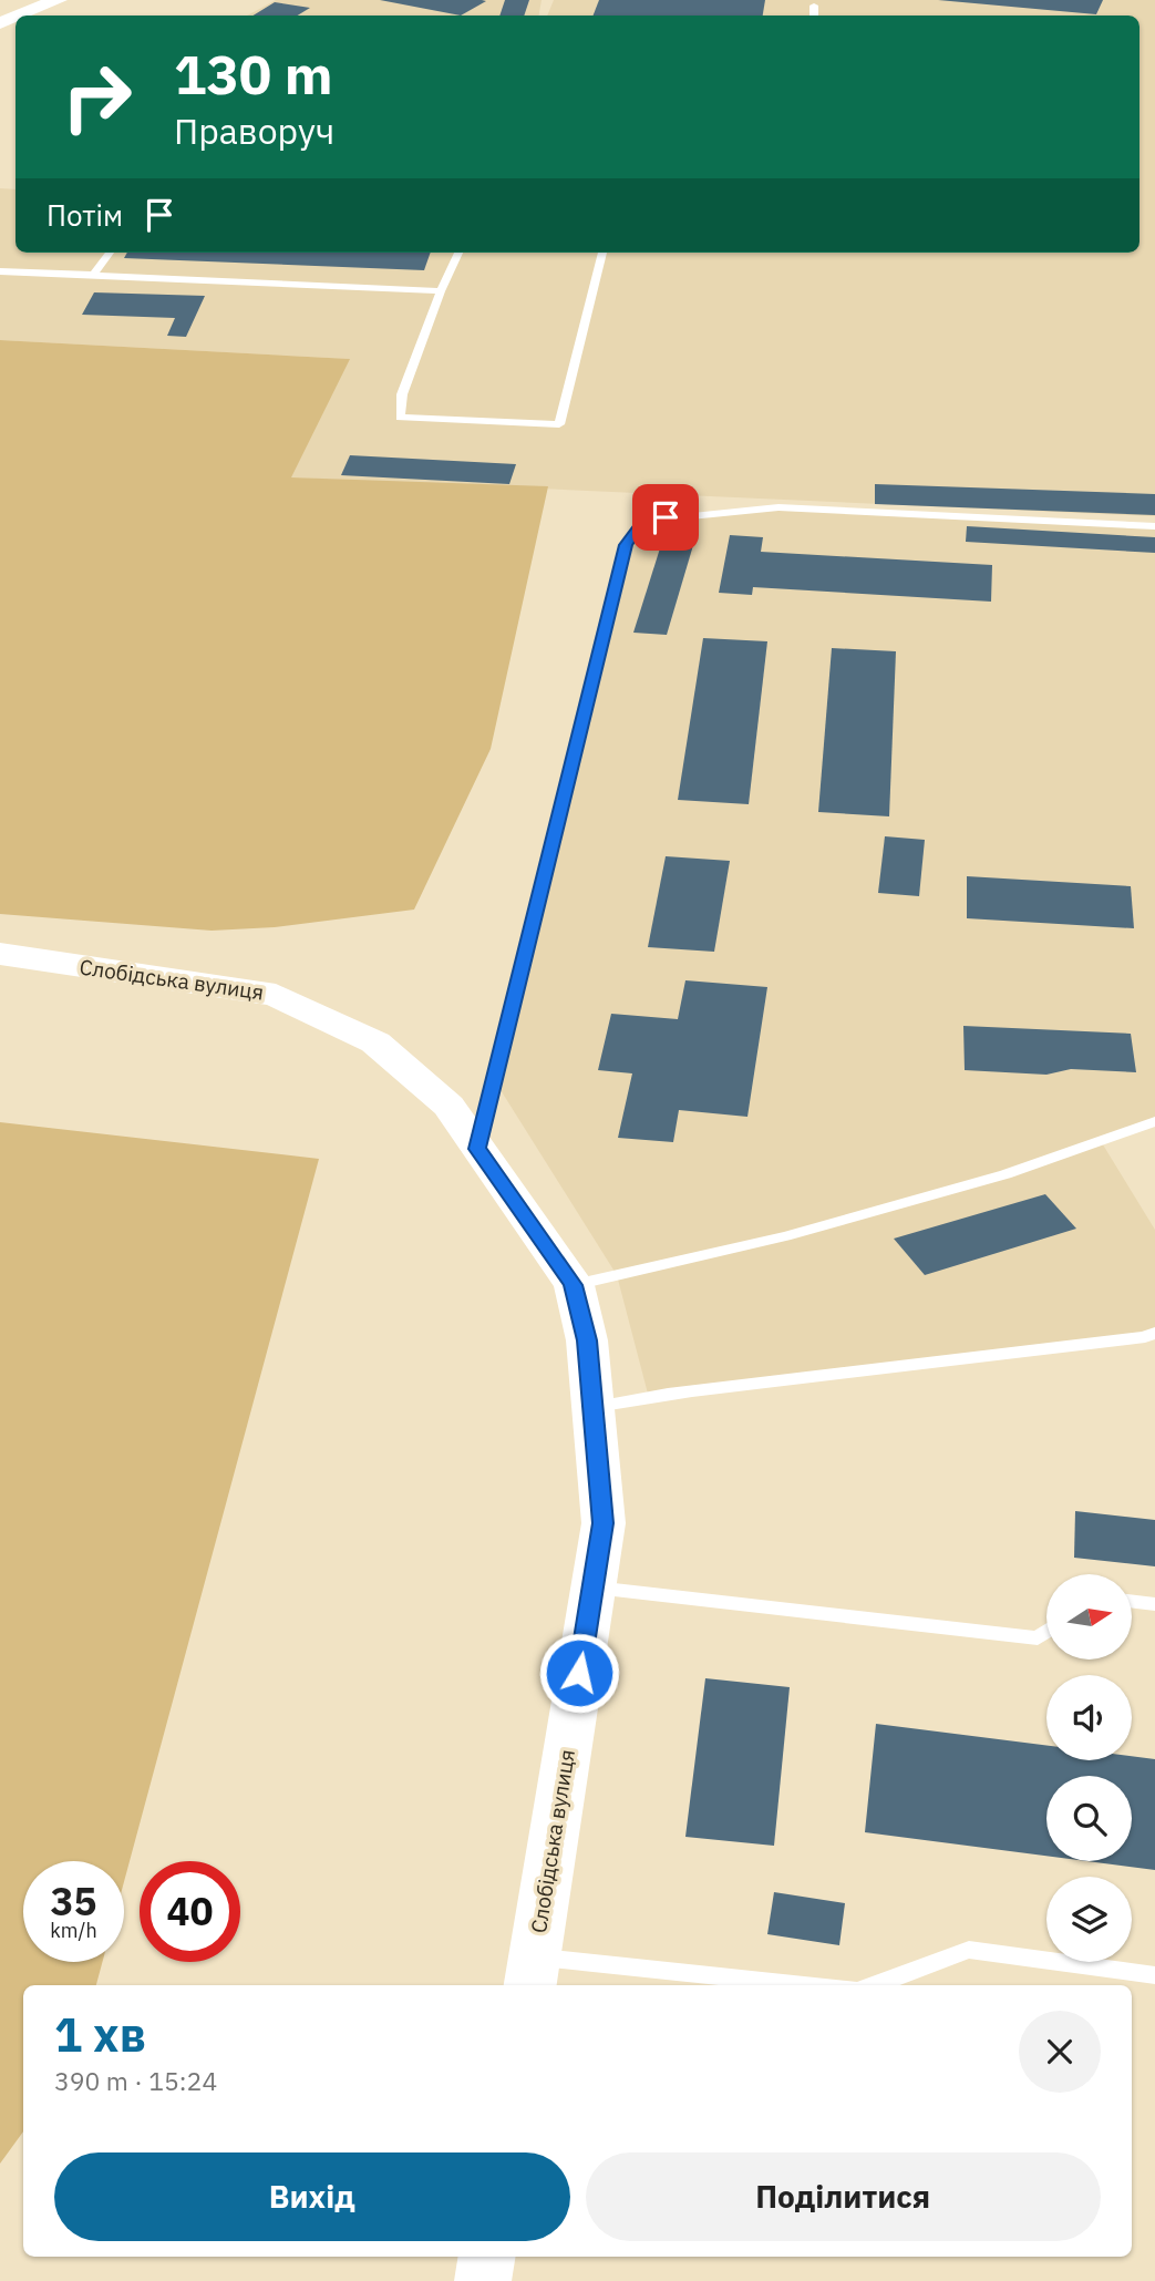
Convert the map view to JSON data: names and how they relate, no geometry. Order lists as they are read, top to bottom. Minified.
{"streets":{"street":["Слобідська вулиця"]},"north":"right","page":{"turn":["130 m","Праворуч"],"then":"Потім","speed":"35 km/h","limit":"40","heading":["1 хв","390 m · 15:24"],"buttons":["Вихід","Поділитися"]}}
